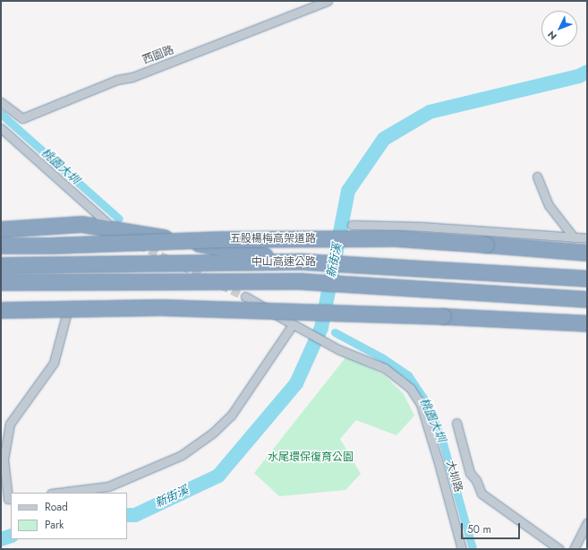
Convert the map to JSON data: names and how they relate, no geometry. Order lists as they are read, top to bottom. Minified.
{"streets":{"highway":["五股楊梅高架道路","中山高速公路"],"street":["西園路","大圳路"]},"water":["桃園大圳","新街溪"],"parks":["水尾環保復育公園"],"legend":["Road","Park"],"scale_bar":"50 m","north":"bottom left"}
